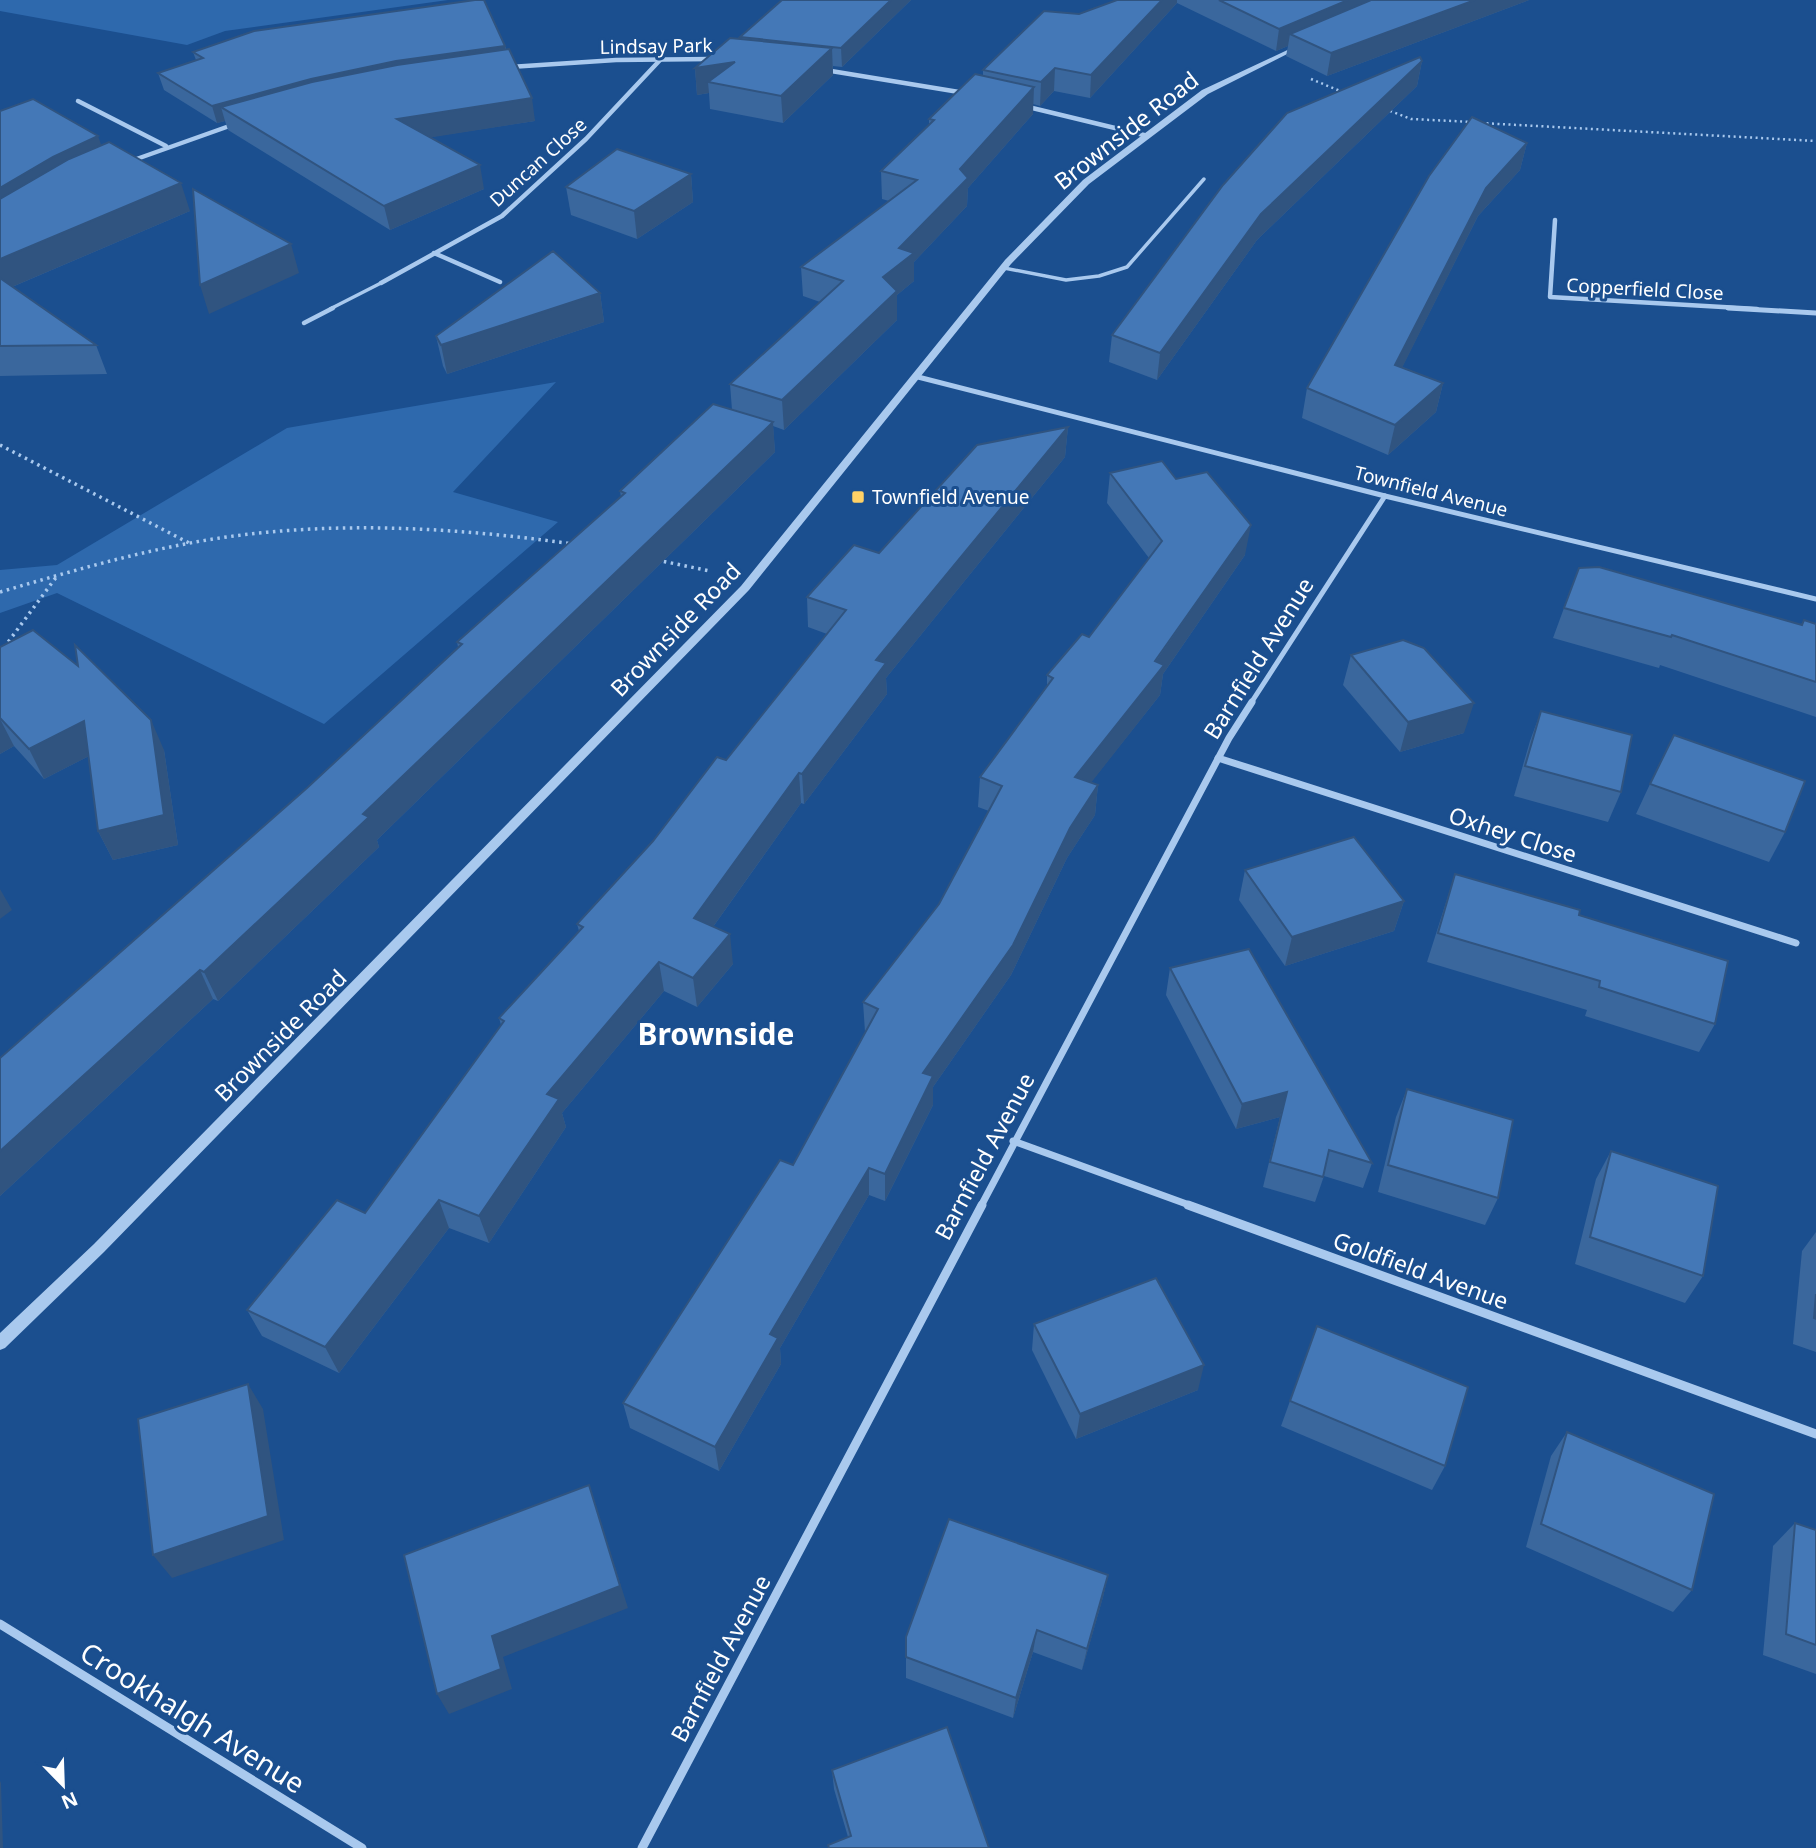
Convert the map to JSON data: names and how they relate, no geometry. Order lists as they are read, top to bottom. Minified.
{"streets":{"street":["Lindsay Park","Brownside Road","Duncan Close","Copperfield Close","Townfield Avenue","Barnfield Avenue","Oxhey Close","Goldfield Avenue","Crookhalgh Avenue"]},"crossings":[["Lindsay Park","Duncan Close"],["Brownside Road","Townfield Avenue"],["Townfield Avenue","Barnfield Avenue"],["Barnfield Avenue","Oxhey Close"],["Barnfield Avenue","Goldfield Avenue"]],"districts":["Brownside"],"places":{"transit":["Townfield Avenue"]},"north":"bottom right"}
